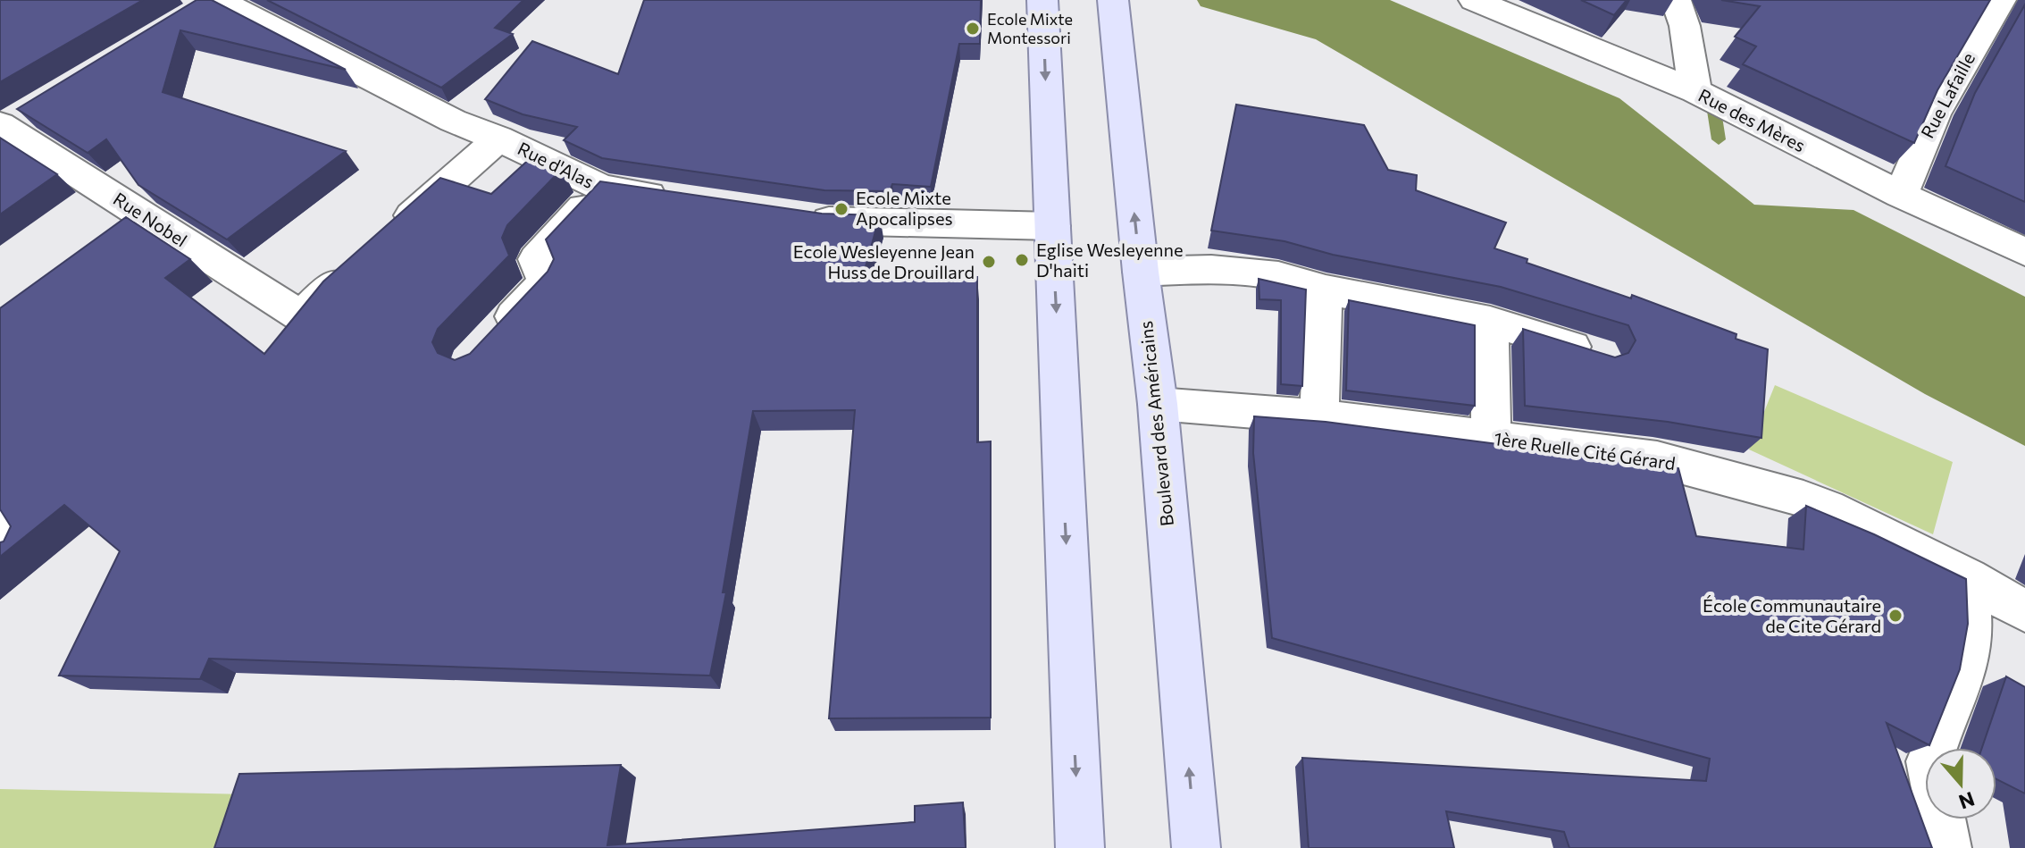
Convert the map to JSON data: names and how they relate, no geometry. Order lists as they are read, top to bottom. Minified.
{"streets":{"main road":["Boulevard des Américains"],"street":["Rue Lafaille","Rue des Mères","Rue d'Alas","Rue Nobel","1ère Ruelle Cité Gérard"]},"crossings":[["Rue Lafaille","Rue des Mères"],["Rue d'Alas","Rue Nobel"],["Boulevard des Américains","1ère Ruelle Cité Gérard"]],"places":["Ecole Mixte Montessori","Ecole Mixte Apocalipses","Eglise Wesleyenne D'haiti","Ecole Wesleyenne Jean Huss de Drouillard","École Communautaire de Cite Gérard"],"north":"bottom"}
